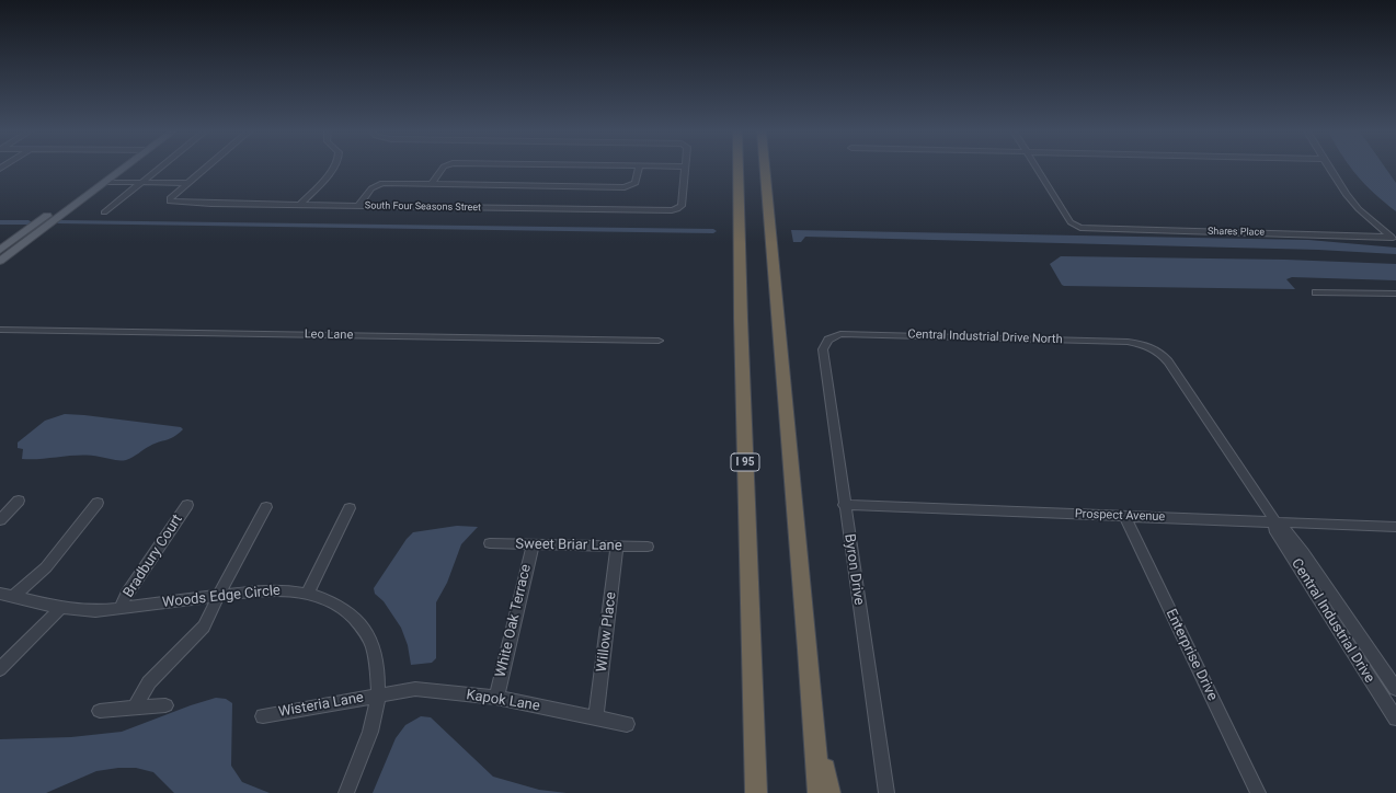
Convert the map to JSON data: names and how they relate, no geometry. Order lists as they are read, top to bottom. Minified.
{"streets":{"highway":["I 95"],"street":["South Four Seasons Street","Shares Place","Leo Lane","Central Industrial Drive North","Prospect Avenue","Sweet Briar Lane","Bradbury Court","Byron Drive","Woods Edge Circle","White Oak Terrace","Central Industrial Drive","Willow Place","Enterprise Drive","Kapok Lane","Wisteria Lane"]},"crossings":[["Central Industrial Drive North","Byron Drive"],["Central Industrial Drive North","Central Industrial Drive"],["Prospect Avenue","Byron Drive"],["Prospect Avenue","Central Industrial Drive"],["Prospect Avenue","Enterprise Drive"],["Sweet Briar Lane","White Oak Terrace"],["Sweet Briar Lane","Willow Place"],["Bradbury Court","Woods Edge Circle"],["Woods Edge Circle","Kapok Lane"],["Woods Edge Circle","Wisteria Lane"],["White Oak Terrace","Kapok Lane"],["Willow Place","Kapok Lane"],["Kapok Lane","Wisteria Lane"]]}
